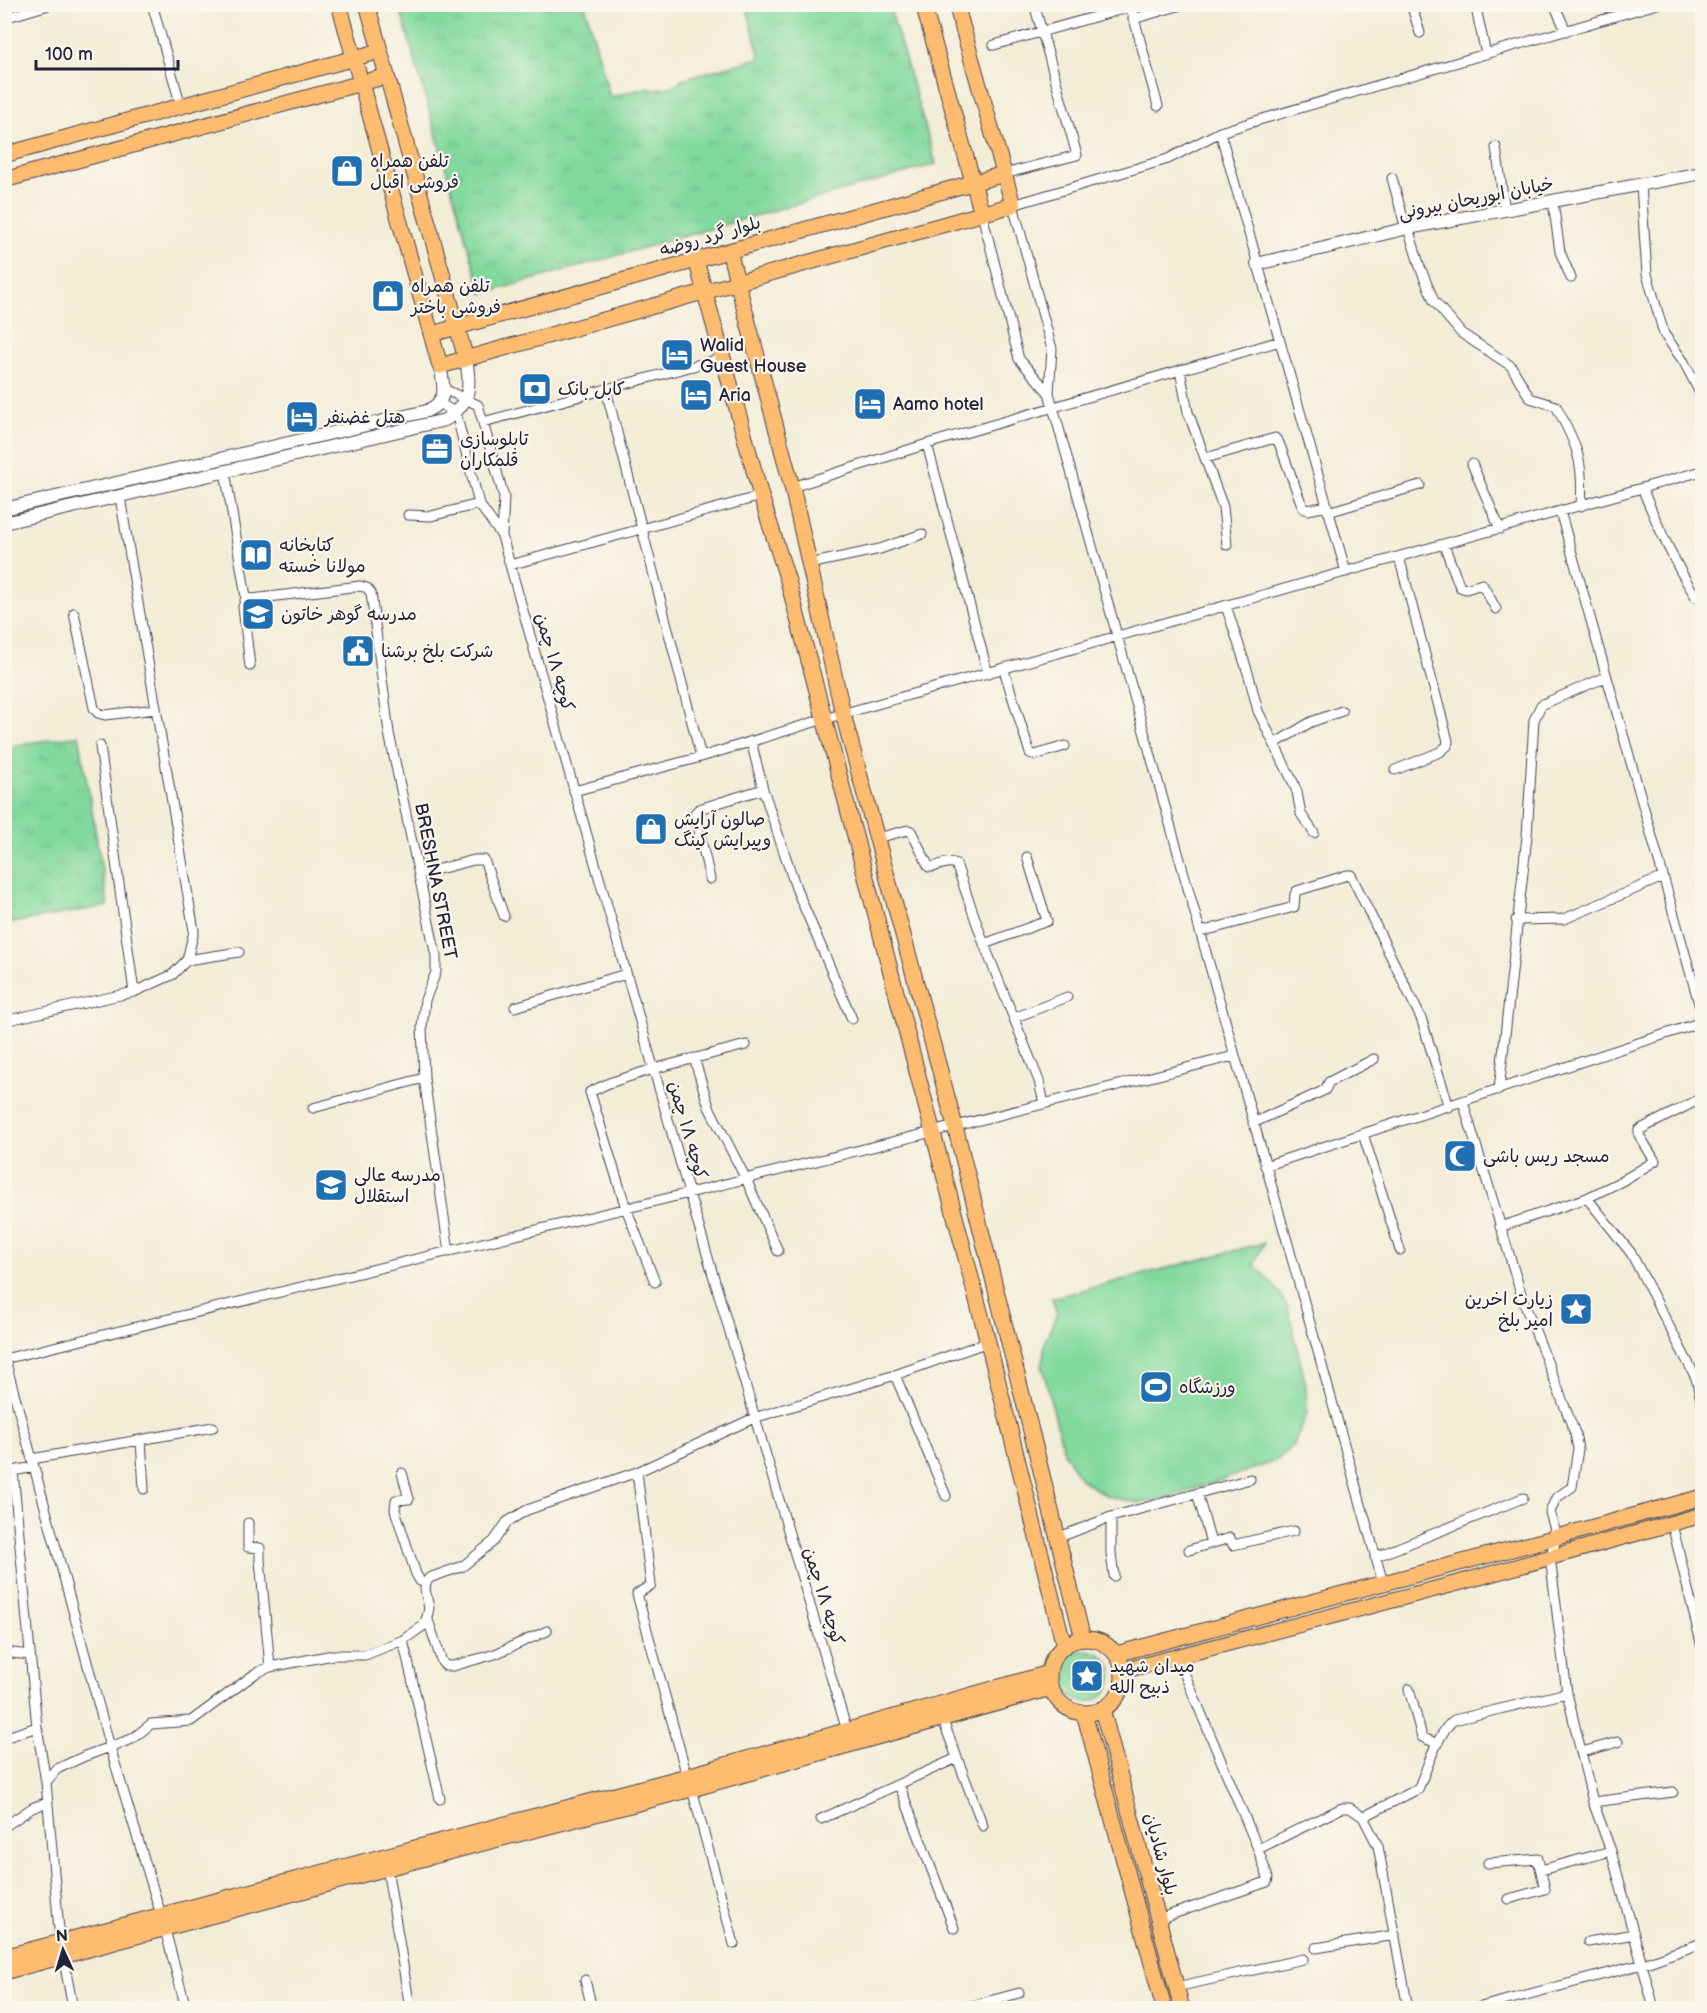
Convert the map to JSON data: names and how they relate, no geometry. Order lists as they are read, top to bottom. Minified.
{"streets":{"main road":["بلوار گرد روضه","بلوار شادیان"],"street":["خیابان ابوریحان بیرونی","كوچه ١٨ چمن","BRESHNA STREET"]},"places":{"shop":["تلفن همراه فروشی اقبال","تلفن همراه فروشی باختر","صالون آرایش وپیرایش کینگ"],"hotel":["Walid Guest House","Aria","Aamo hotel","هتل غضنفر"],"bank":["کابل بانک"],"office":["تابلوسازی قلمکاران"],"library":["کتابخانه مولانا خسته"],"school or university":["مدرسه گوهر خاتون","مدرسه عالی استقلال"],"public building":["شرکت بلخ برشنا"],"mosque":["مسجد ریس باشی"],"place":["زیارت اخرین امیر بلخ","میدان شهید ذبیح الله"],"sports":["ورزشگاه"]},"scale_bar":"100 m","north":"top"}
